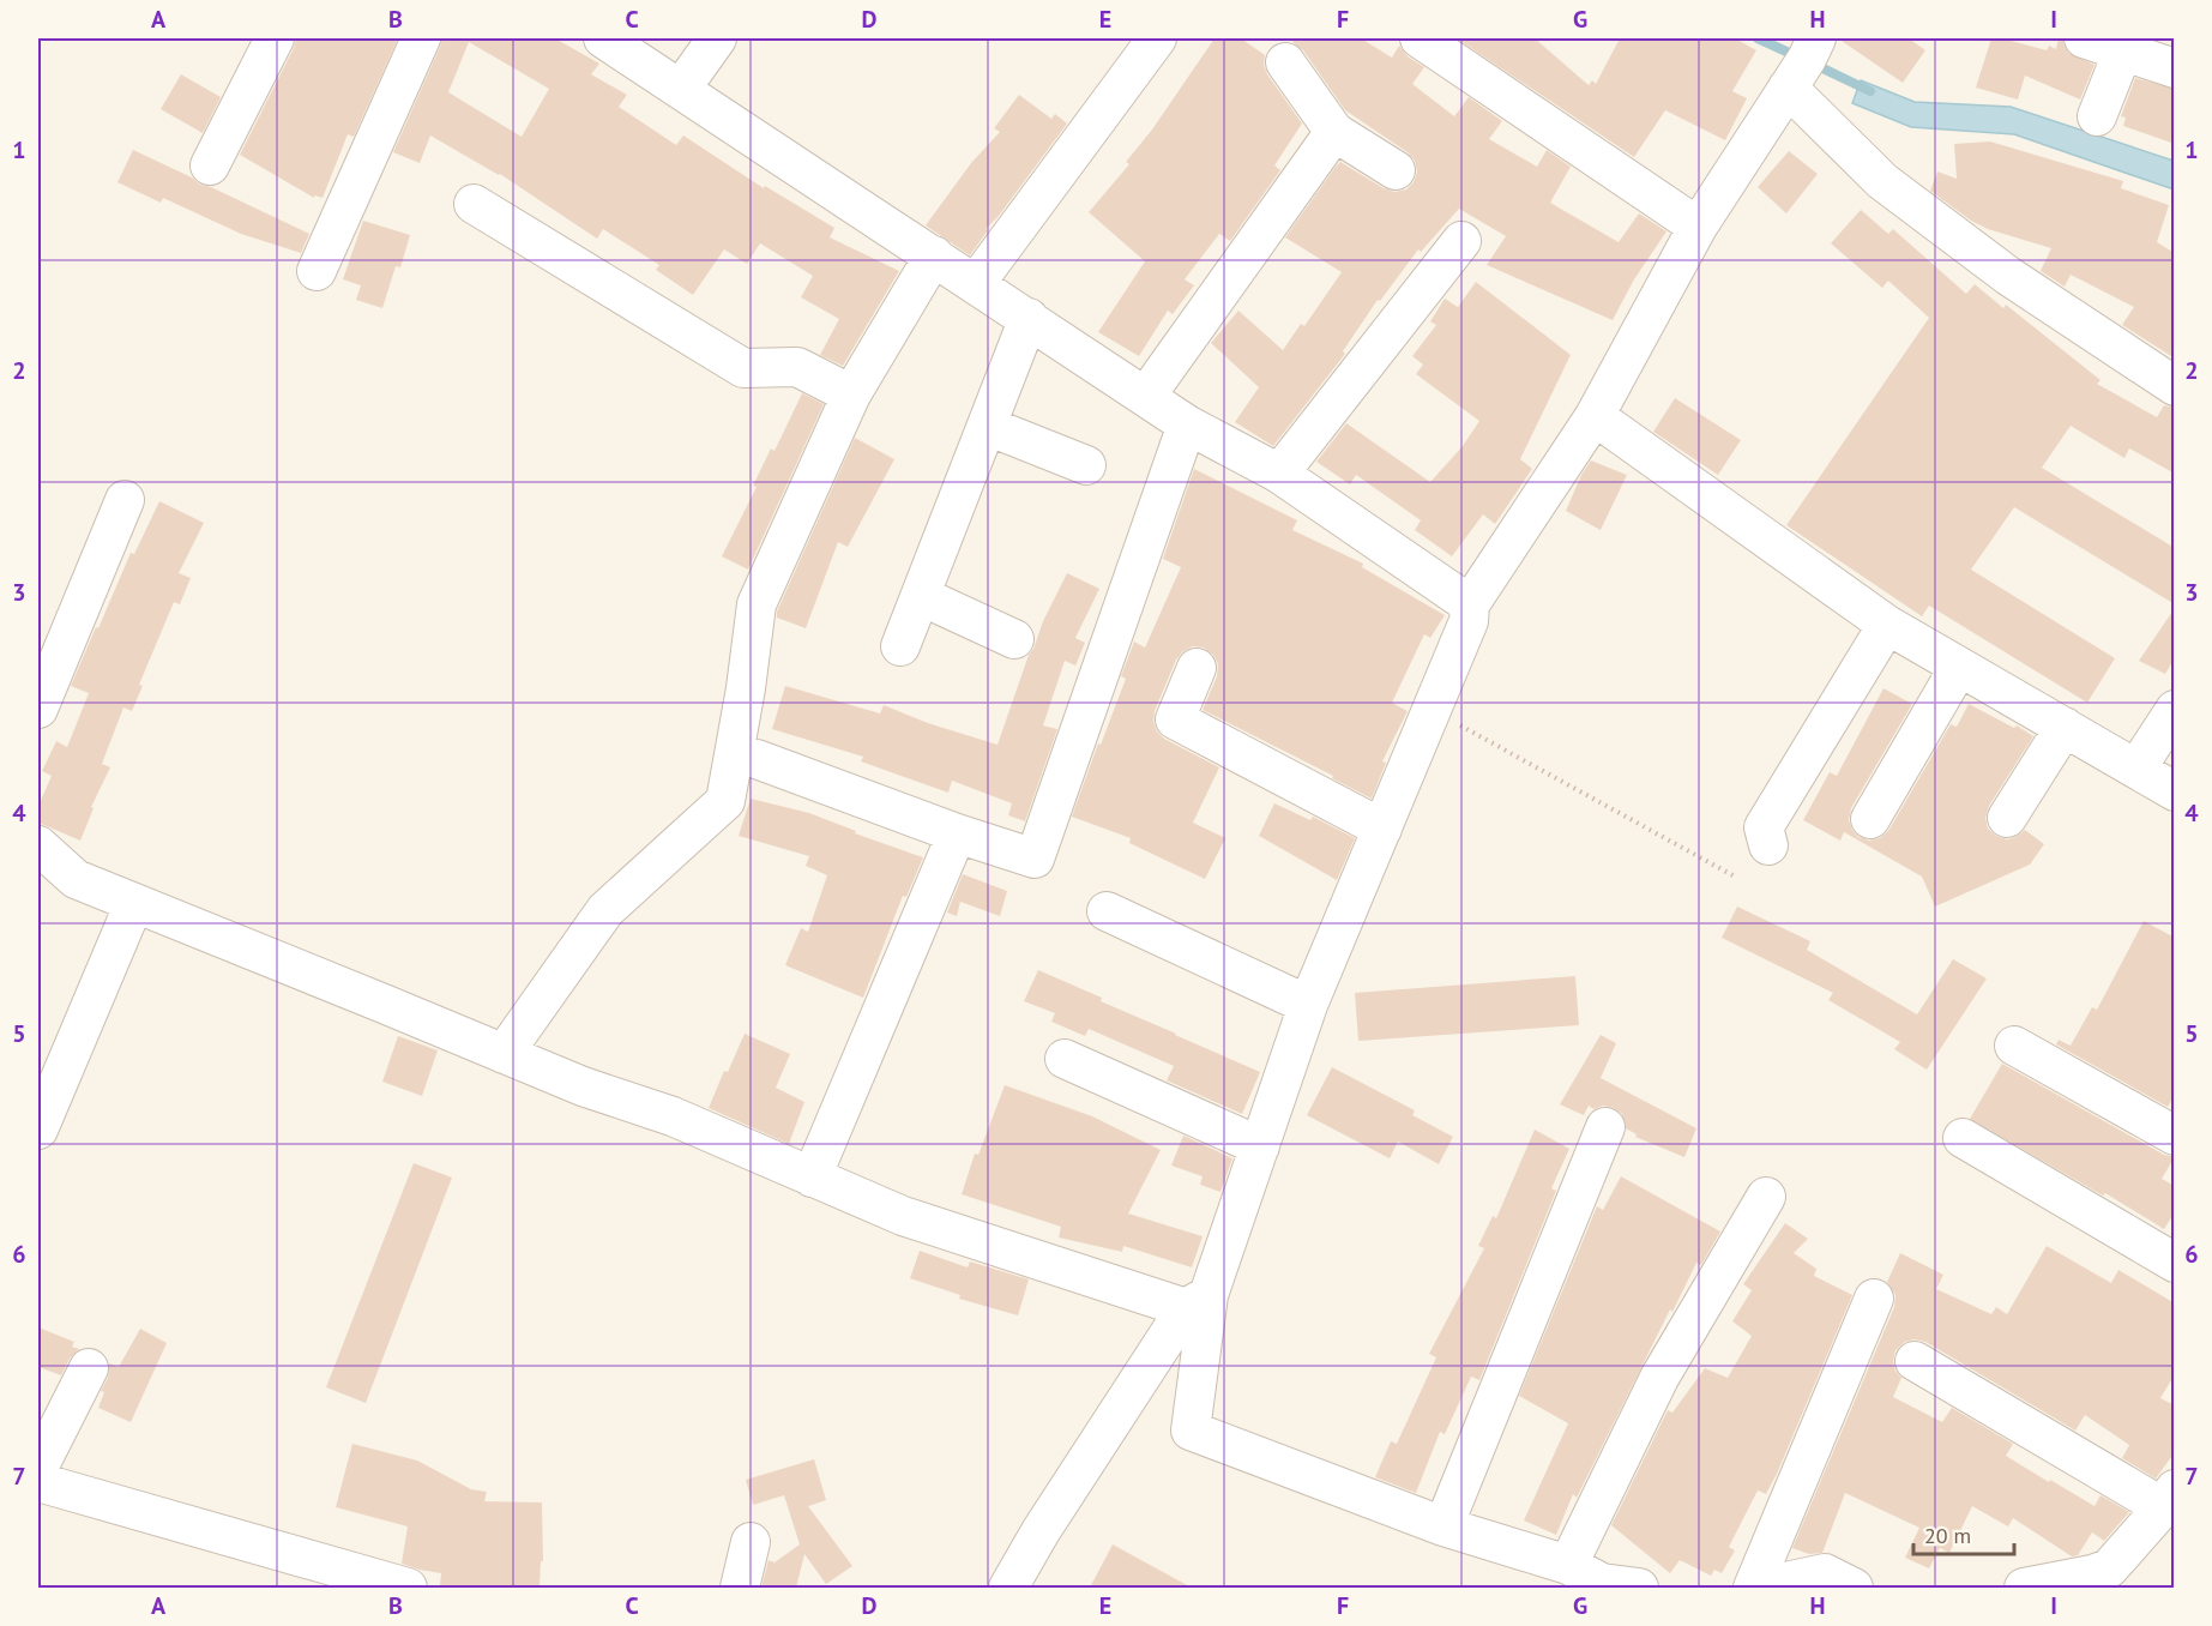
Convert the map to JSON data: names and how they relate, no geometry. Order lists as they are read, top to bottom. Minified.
{"scale_bar":"20 m","grid":{"columns":["A","B","C","D","E","F","G","H","I"],"rows":["1","2","3","4","5","6","7"]}}
